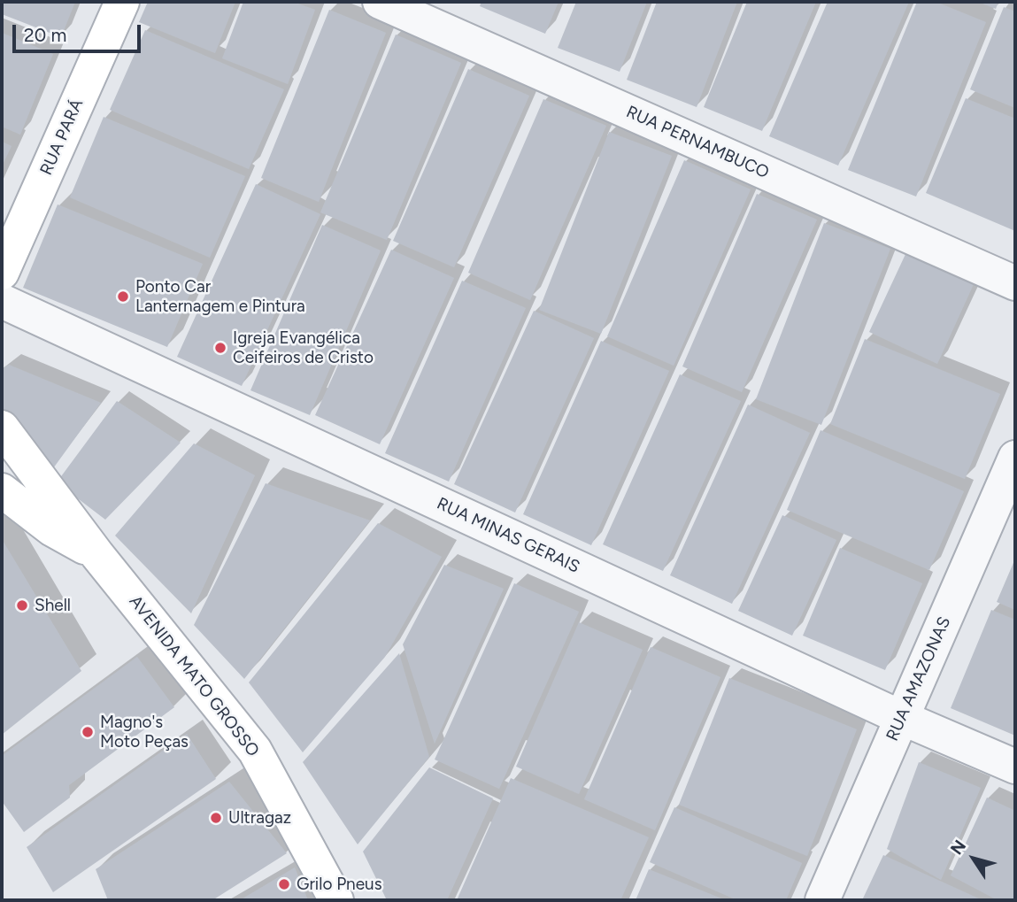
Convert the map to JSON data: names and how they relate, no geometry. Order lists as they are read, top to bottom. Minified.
{"streets":{"main road":["RUA PARÁ","AVENIDA MATO GROSSO"],"street":["RUA PERNAMBUCO","RUA MINAS GERAIS","RUA AMAZONAS"]},"crossings":[["RUA MINAS GERAIS","RUA AMAZONAS"]],"places":["Ponto Car Lanternagem e Pintura","Igreja Evangélica Ceifeiros de Cristo","Shell","Magno's Moto Peças","Ultragaz","Grilo Pneus"],"scale_bar":"20 m","north":"top left"}
